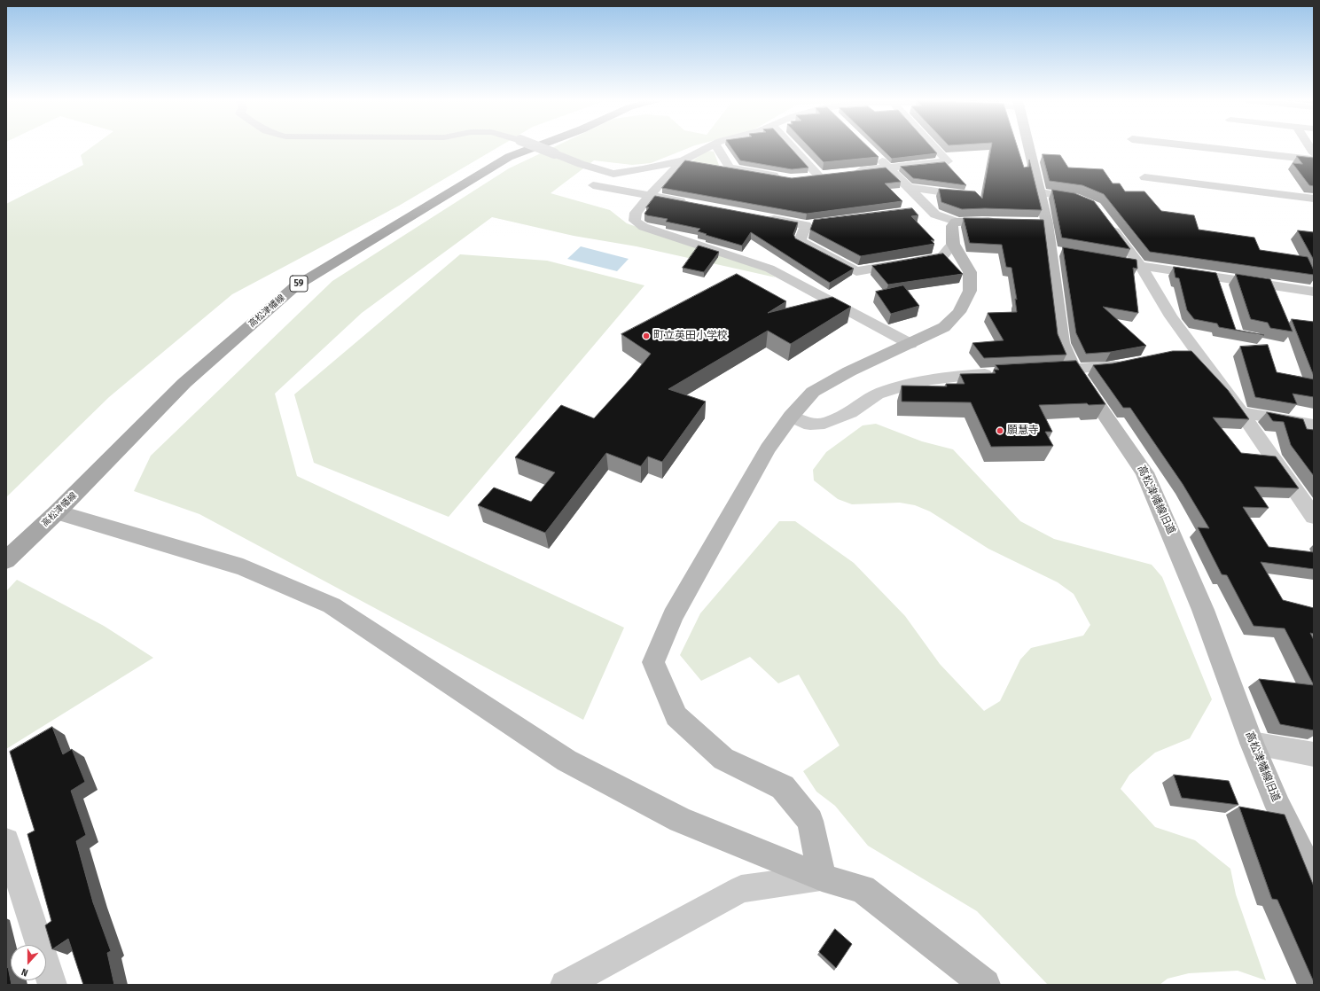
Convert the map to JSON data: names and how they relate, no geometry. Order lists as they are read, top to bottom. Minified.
{"streets":{"main road":["59","高松津幡線"],"street":["高松津幡線旧道"]},"places":["町立英田小学校","願慧寺"],"north":"bottom"}
